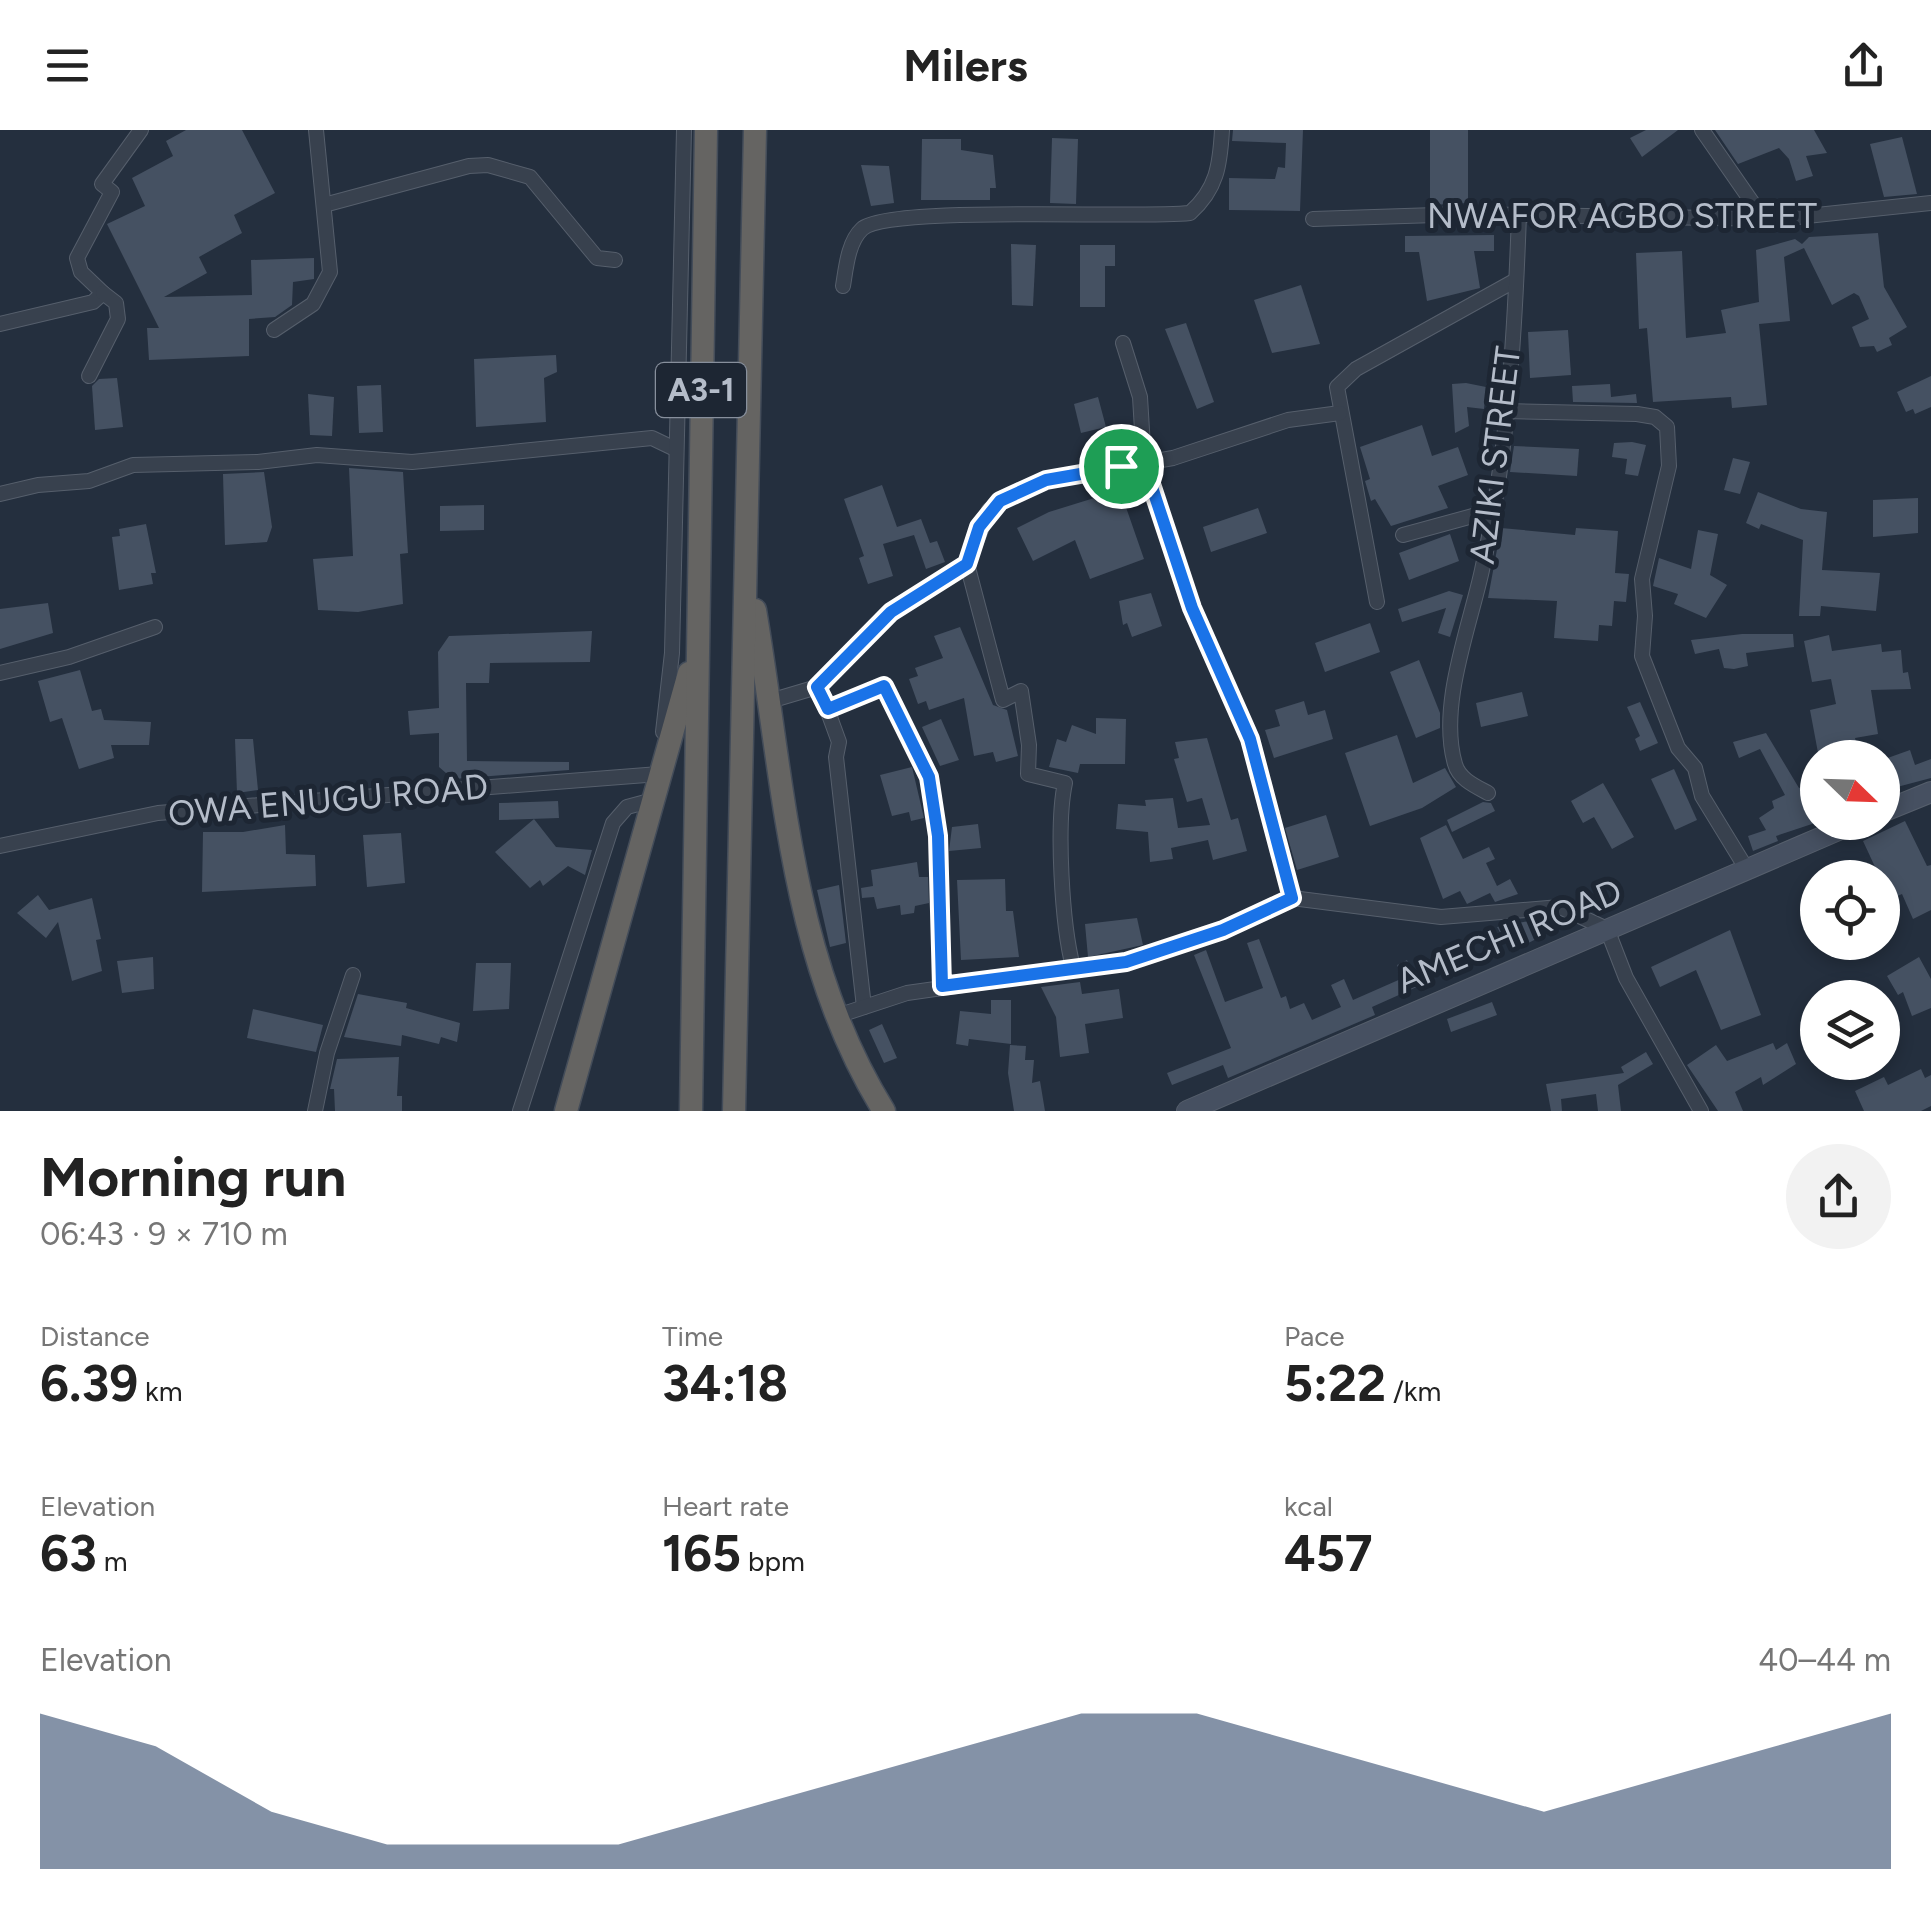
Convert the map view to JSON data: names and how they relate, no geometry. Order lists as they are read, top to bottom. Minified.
{"streets":{"highway":["A3-1"],"main road":["AMECHI ROAD"],"street":["NWAFOR AGBO STREET","AZIKI STREET","OWA ENUGU ROAD"]},"crossings":[["NWAFOR AGBO STREET","AZIKI STREET"]],"north":"bottom right","page":{"header":"Milers","heading":["Morning run","06:43 · 9 × 710 m"],"stats":[["Distance","6.39 km"],["Time","34:18"],["Pace","5:22 /km"],["Elevation","63 m"],["Heart rate","165 bpm"],["kcal","457"]],"chart":["Elevation","40–44 m"]}}
